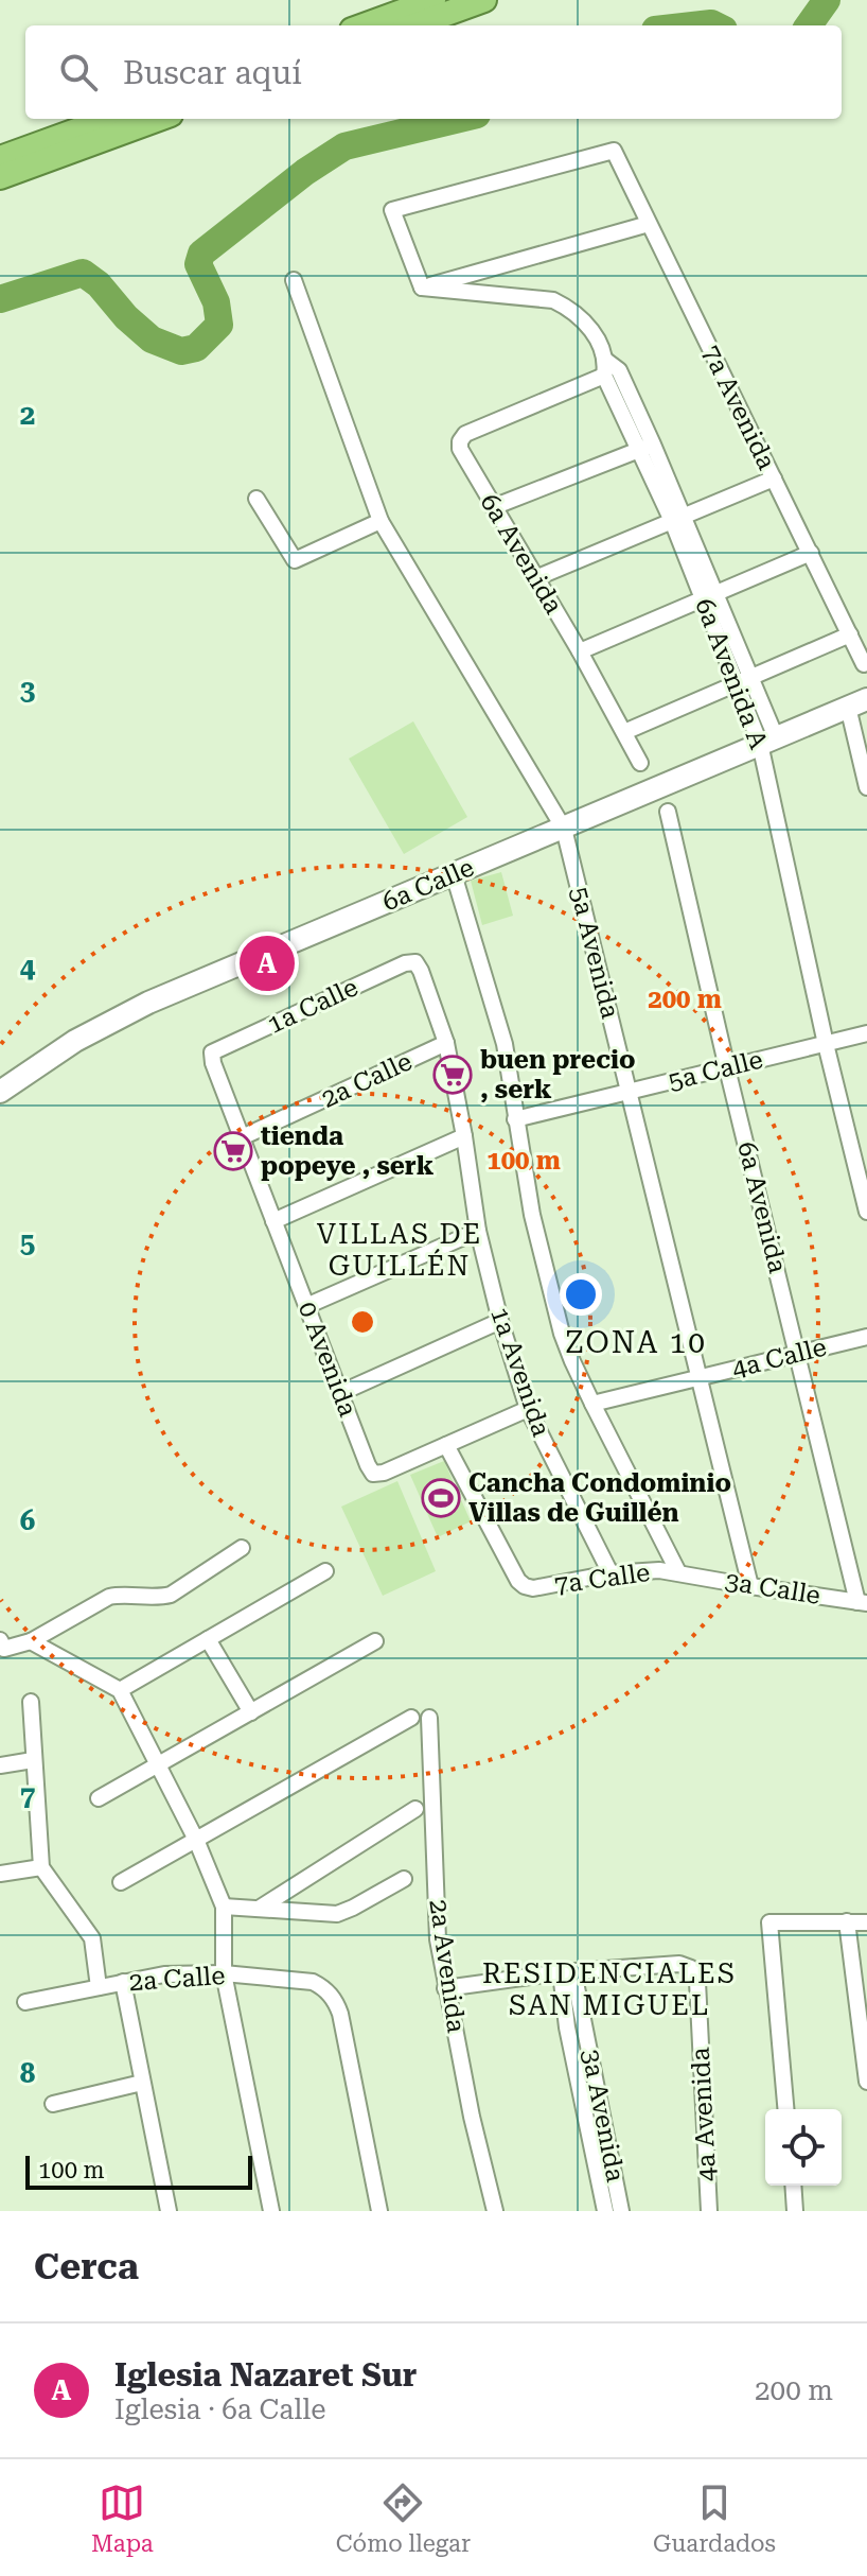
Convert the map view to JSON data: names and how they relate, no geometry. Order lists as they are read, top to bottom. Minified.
{"streets":{"main road":["6a Calle"],"street":["7a Avenida","6a Avenida","6a Avenida A","5a Avenida","1a Calle","5a Calle","2a Calle","4a Calle","0 Avenida","1a Avenida","7a Calle","3a Calle","2a Avenida","4a Avenida","3a Avenida"]},"crossings":[["7a Avenida","6a Avenida A"],["6a Avenida","6a Avenida A"],["6a Avenida","5a Calle"],["6a Avenida","4a Calle"],["6a Avenida","3a Calle"],["6a Avenida A","6a Calle"],["6a Avenida A","5a Calle"],["6a Calle","5a Avenida"],["5a Avenida","5a Calle"],["5a Avenida","4a Calle"],["5a Avenida","3a Calle"],["1a Calle","0 Avenida"],["1a Calle","1a Avenida"],["2a Calle","0 Avenida"],["2a Calle","1a Avenida"],["0 Avenida","7a Calle"],["1a Avenida","7a Calle"],["7a Calle","3a Calle"],["4a Avenida","3a Avenida"]],"districts":["VILLAS DE GUILLÉN","ZONA 10","RESIDENCIALES SAN MIGUEL"],"places":{"supermarket":["buen precio , serk","tienda popeye , serk"],"sports":["Cancha Condominio Villas de Guillén"]},"scale_bar":"100 m","page":{"search":"Buscar aquí","pins":"A","scale":"100 m","heading":"Cerca","list":[{"mark":"A","name":"Iglesia Nazaret Sur","note":"Iglesia · 6a Calle","value":"200 m"}],"nav":["Mapa","Cómo llegar","Guardados"]},"grid":{"rows":["2","3","4","5","6","7","8"]},"rings":["200 m","100 m"]}
